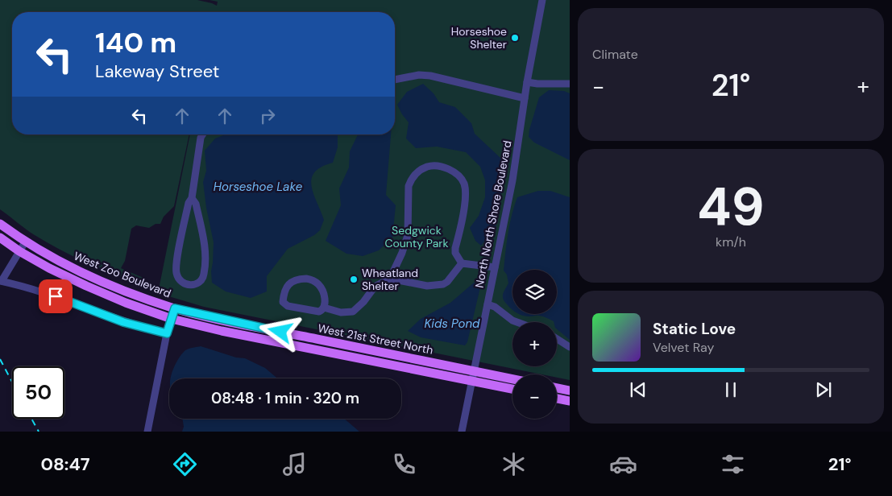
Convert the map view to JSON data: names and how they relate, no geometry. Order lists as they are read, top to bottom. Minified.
{"streets":{"main road":["West Zoo Boulevard","West 21st Street North"],"street":["North North Shore Boulevard"]},"crossings":[["North North Shore Boulevard","West 21st Street North"],["West Zoo Boulevard","West 21st Street North"]],"water":["Horseshoe Lake","Kids Pond"],"parks":["Sedgwick County Park"],"places":["Horseshoe Shelter","Wheatland Shelter"],"page":{"tile":["Climate",["49","km/h"]],"turn":["140 m","Lakeway Street"],"heat":["−","21°","+"],"map_buttons":["+","−"],"song":["Static Love","Velvet Ray"],"limit":"50","trip":"08:48 · 1 min · 320 m","tabs":["08:47","21°"]}}
